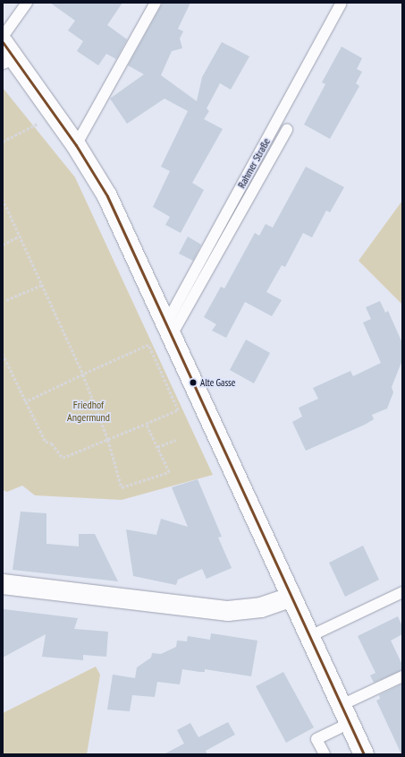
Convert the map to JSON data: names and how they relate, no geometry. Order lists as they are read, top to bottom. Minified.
{"streets":{"lane":["Rahmer Straße"]},"parks":["Friedhof Angermund"],"places":["Alte Gasse"]}
